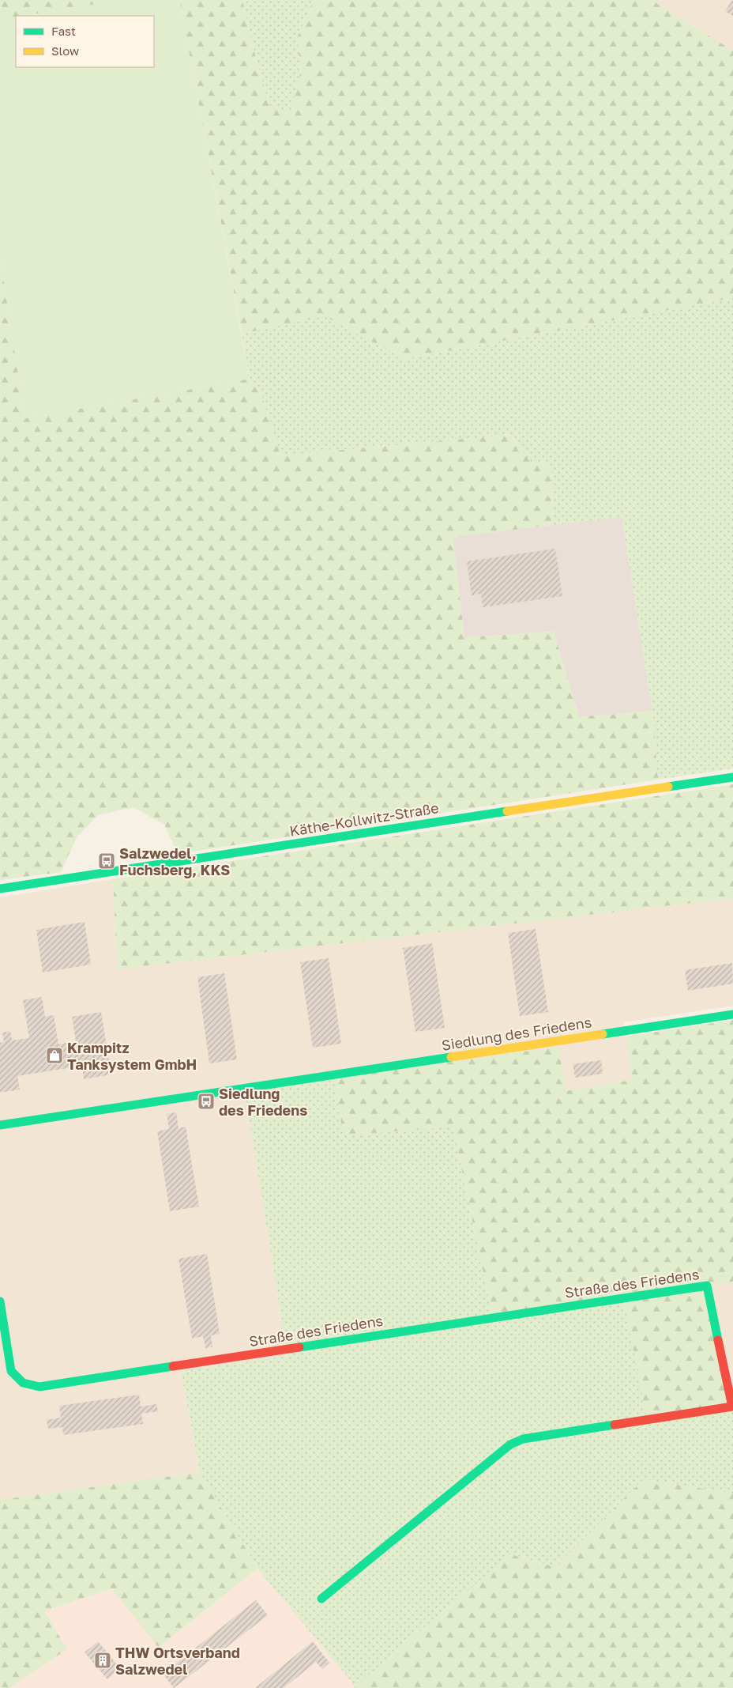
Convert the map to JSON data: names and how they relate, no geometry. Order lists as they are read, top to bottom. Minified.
{"streets":{"street":["Käthe-Kollwitz-Straße","Siedlung des Friedens","Straße des Friedens"]},"places":{"bus stop":["Salzwedel, Fuchsberg, KKS","Siedlung des Friedens"],"shop":["Krampitz Tanksystem GmbH"],"building":["THW Ortsverband Salzwedel"]},"legend":["Fast","Slow"]}
